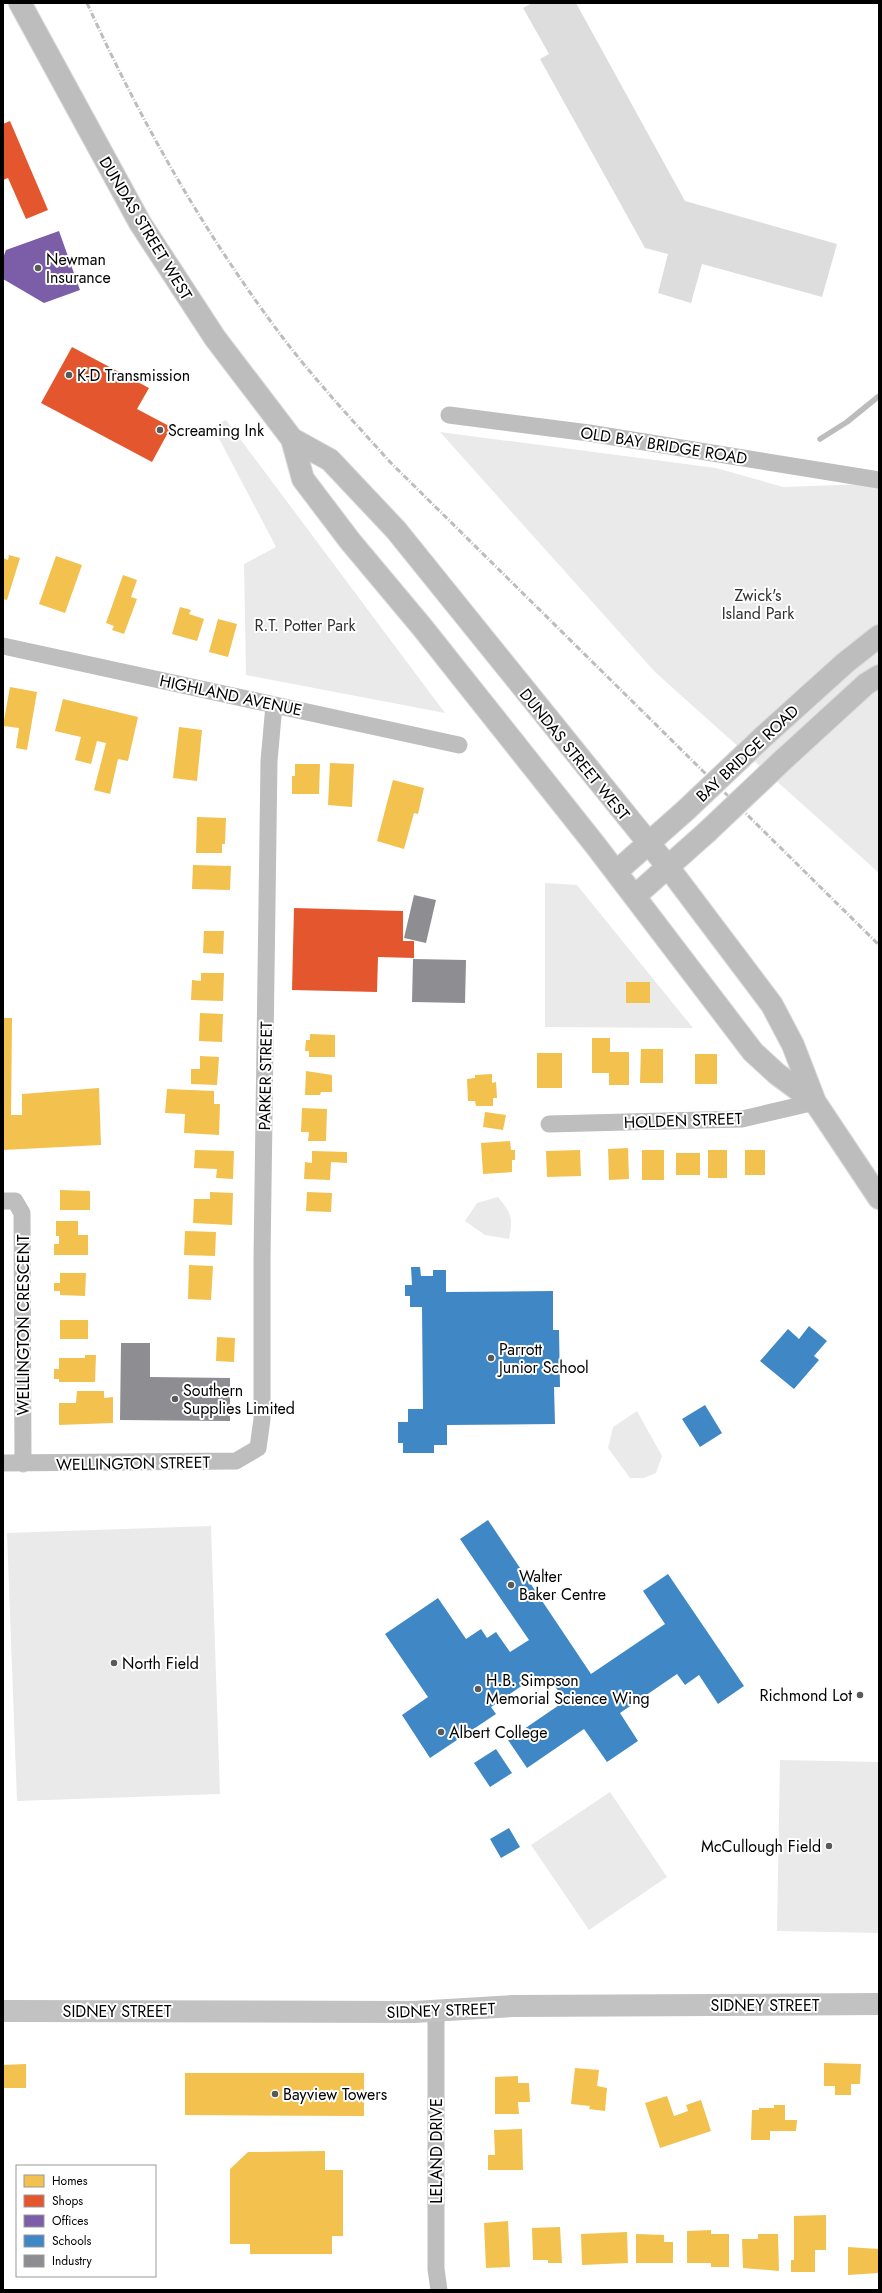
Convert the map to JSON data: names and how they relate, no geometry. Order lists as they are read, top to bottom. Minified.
{"streets":{"main road":["DUNDAS STREET WEST","BAY BRIDGE ROAD","SIDNEY STREET"],"street":["OLD BAY BRIDGE ROAD","HIGHLAND AVENUE","PARKER STREET","HOLDEN STREET","WELLINGTON CRESCENT","WELLINGTON STREET","LELAND DRIVE"]},"crossings":[["DUNDAS STREET WEST","BAY BRIDGE ROAD"],["DUNDAS STREET WEST","HOLDEN STREET"],["HIGHLAND AVENUE","PARKER STREET"],["PARKER STREET","WELLINGTON STREET"],["WELLINGTON CRESCENT","WELLINGTON STREET"],["SIDNEY STREET","LELAND DRIVE"]],"parks":["Zwick's Island Park","R.T. Potter Park"],"places":["Newman Insurance","K-D Transmission","Screaming Ink","Parrott Junior School","Southern Supplies Limited","Walter Baker Centre","North Field","H.B. Simpson Memorial Science Wing","Richmond Lot","Albert College","McCullough Field","Bayview Towers"],"legend":["Homes","Shops","Offices","Schools","Industry"]}
